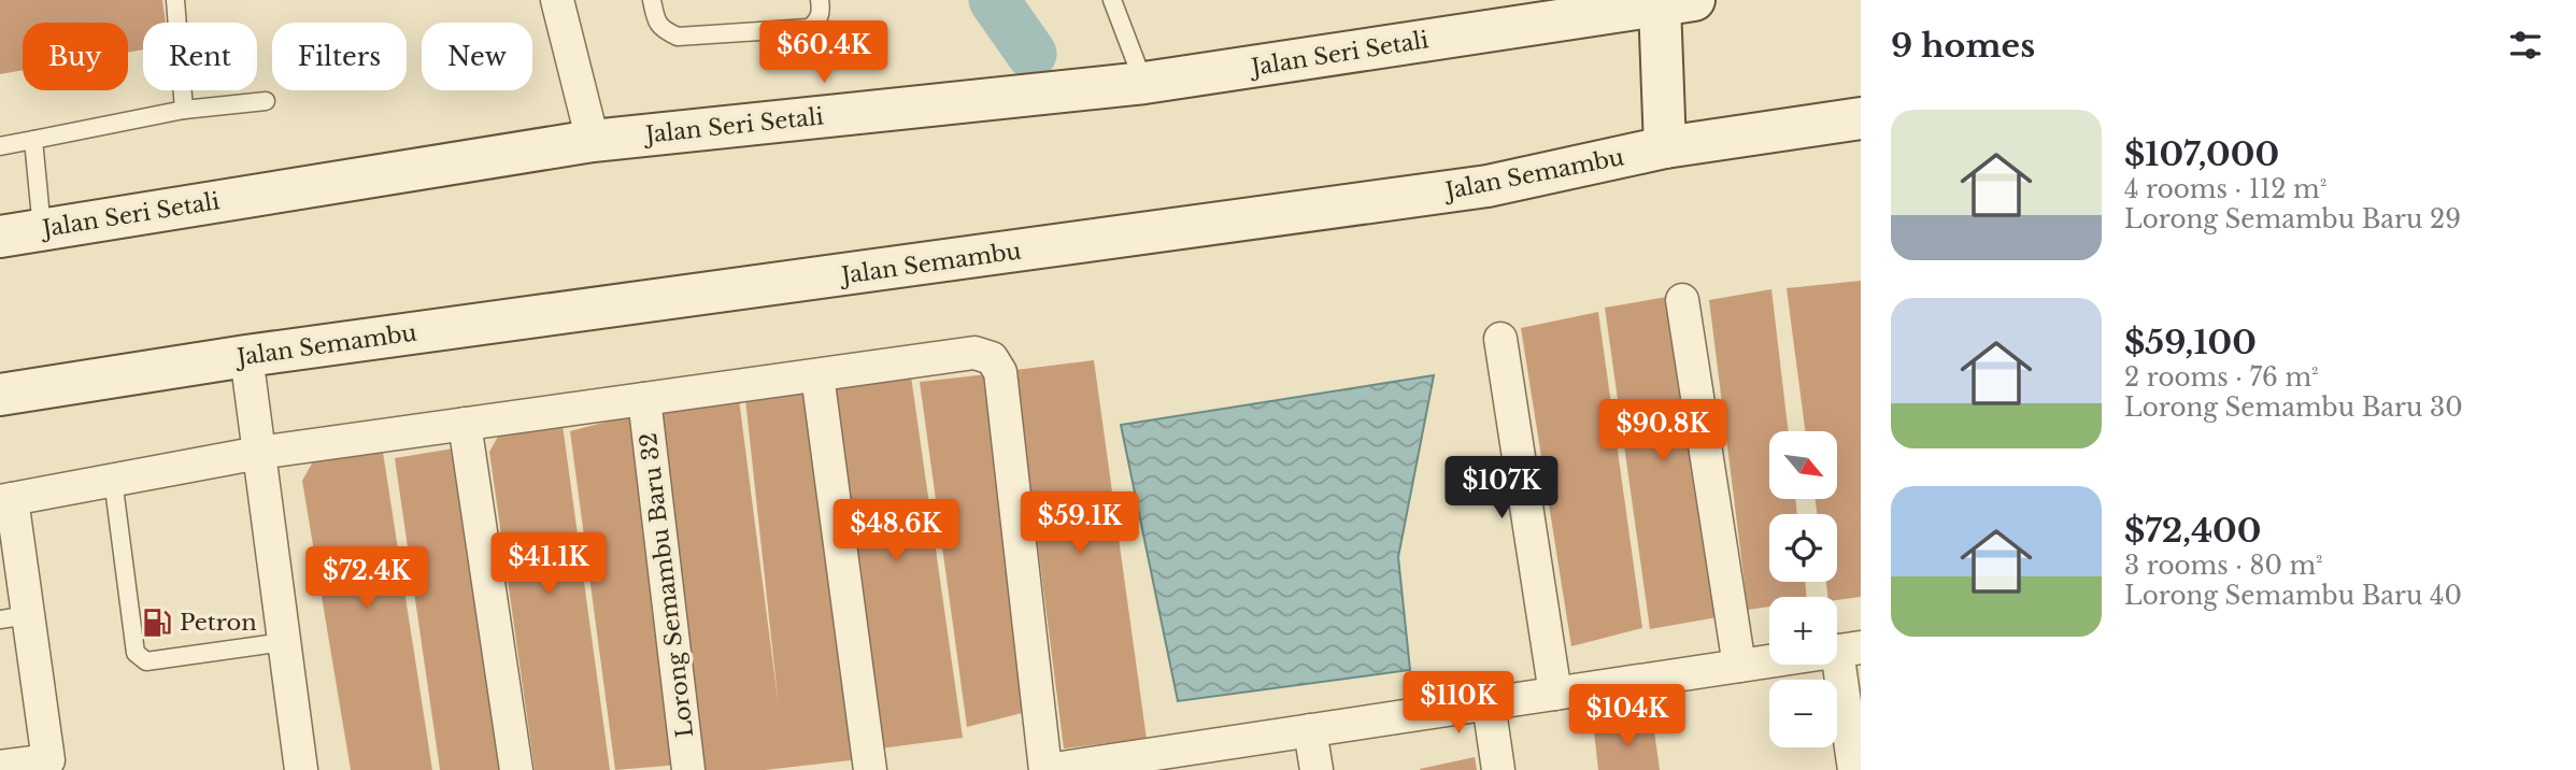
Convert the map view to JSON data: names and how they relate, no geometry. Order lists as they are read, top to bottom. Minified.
{"streets":{"main road":["Jalan Seri Setali","Jalan Semambu"],"street":["Lorong Semambu Baru 32"]},"places":{"fuel station":["Petron"]},"north":"bottom right","page":{"heading":"9 homes","price":["$60.4K","$90.8K","$107K","$59.1K","$48.6K","$41.1K","$72.4K","$110K","$104K"],"chip":["Buy","Rent","Filters","New"],"list":[{"name":"$107,000","note":"4 rooms · 112 m² · Lorong Semambu Baru 29"},{"name":"$59,100","note":"2 rooms · 76 m² · Lorong Semambu Baru 30"},{"name":"$72,400","note":"3 rooms · 80 m² · Lorong Semambu Baru 40"}],"map_buttons":["+","−"]}}
